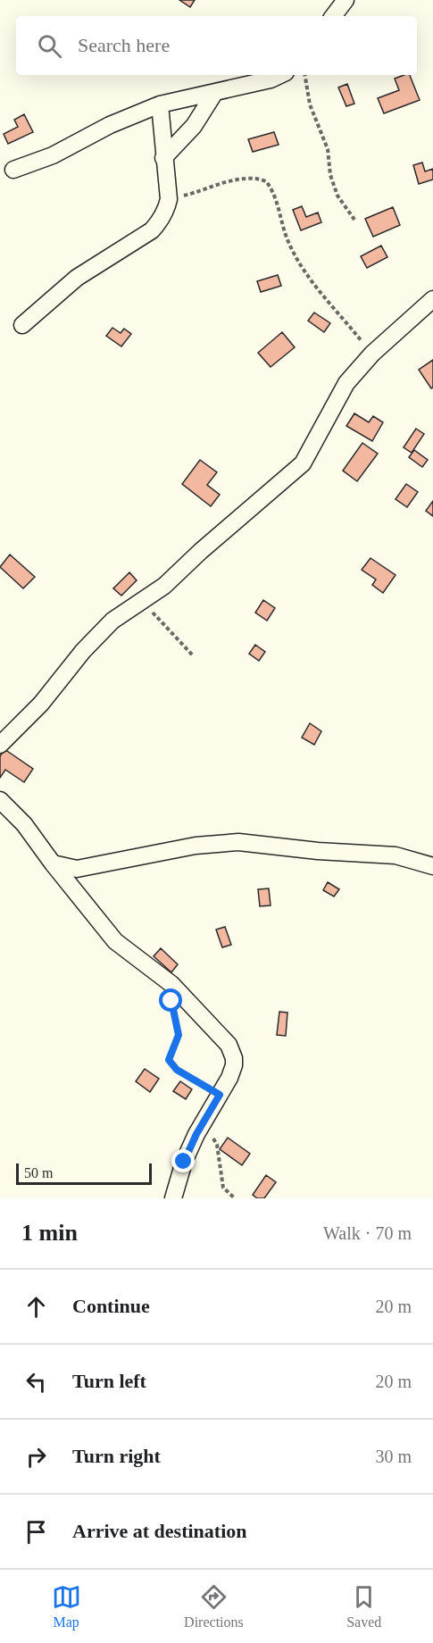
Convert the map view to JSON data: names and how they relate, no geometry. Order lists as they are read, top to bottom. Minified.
{"scale_bar":"50 m","page":{"search":"Search here","scale":"50 m","heading":["1 min","Walk · 70 m"],"list":[["Continue","20 m"],["Turn left","20 m"],["Turn right","30 m"],"Arrive at destination"],"nav":["Map","Directions","Saved"]}}
